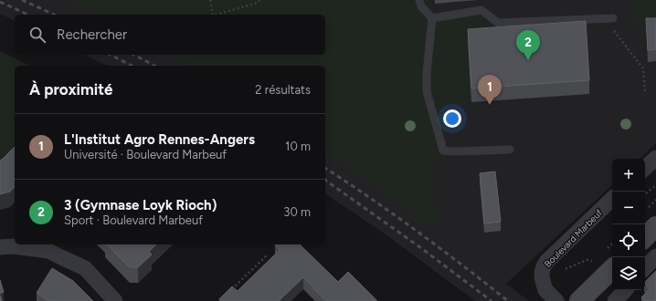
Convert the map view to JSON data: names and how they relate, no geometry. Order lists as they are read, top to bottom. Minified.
{"streets":{"street":["Boulevard Marbeuf"]},"page":{"search":"Rechercher","pins":["2","1"],"heading":["À proximité","2 résultats"],"list":[{"mark":"1","name":"L'Institut Agro Rennes-Angers","note":"Université · Boulevard Marbeuf","value":"10 m"},{"mark":"2","name":"3 (Gymnase Loyk Rioch)","note":"Sport · Boulevard Marbeuf","value":"30 m"}],"map_buttons":["+","−"]}}
